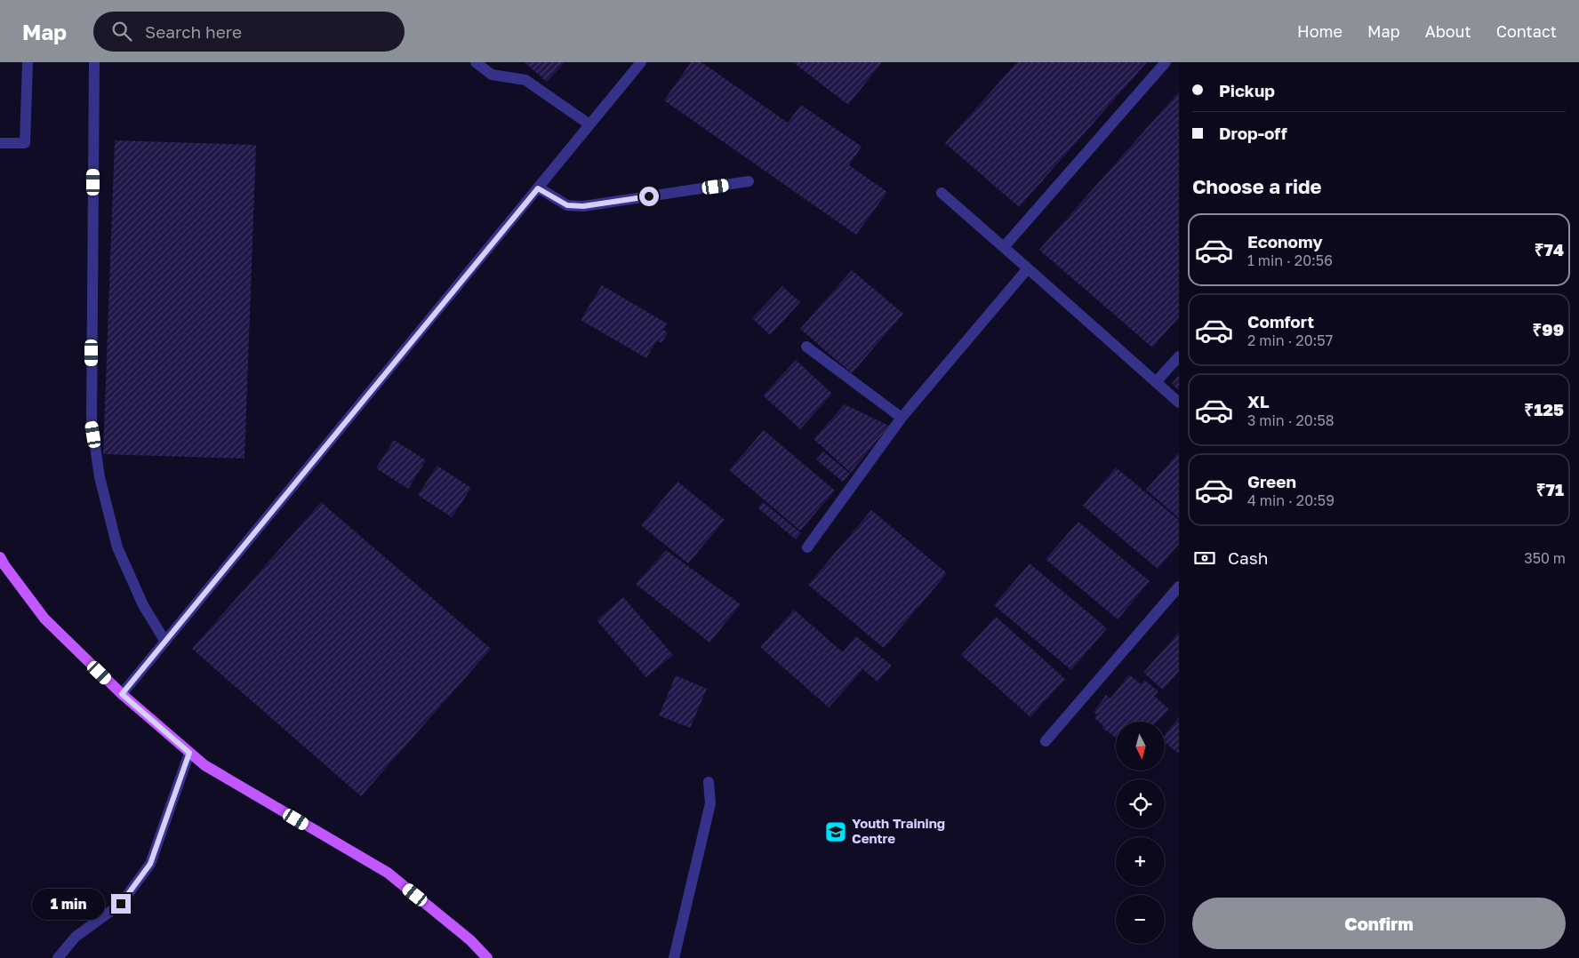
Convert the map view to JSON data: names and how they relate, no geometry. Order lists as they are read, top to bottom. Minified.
{"places":{"school or university":["Youth Training Centre"]},"north":"bottom","page":{"header":"Map","search":"Search here","nav":["Home","Map","About","Contact"],"banner":["Pickup","Drop-off"],"heading":"Choose a ride","list":[{"name":"Economy","note":"1 min · 20:56","value":"₹74"},{"name":"Comfort","note":"2 min · 20:57","value":"₹99"},{"name":"XL","note":"3 min · 20:58","value":"₹125"},{"name":"Green","note":"4 min · 20:59","value":"₹71"}],"pay":["Cash","350 m"],"map_buttons":["+","−"],"bubble":"1 min","buttons":"Confirm"}}
